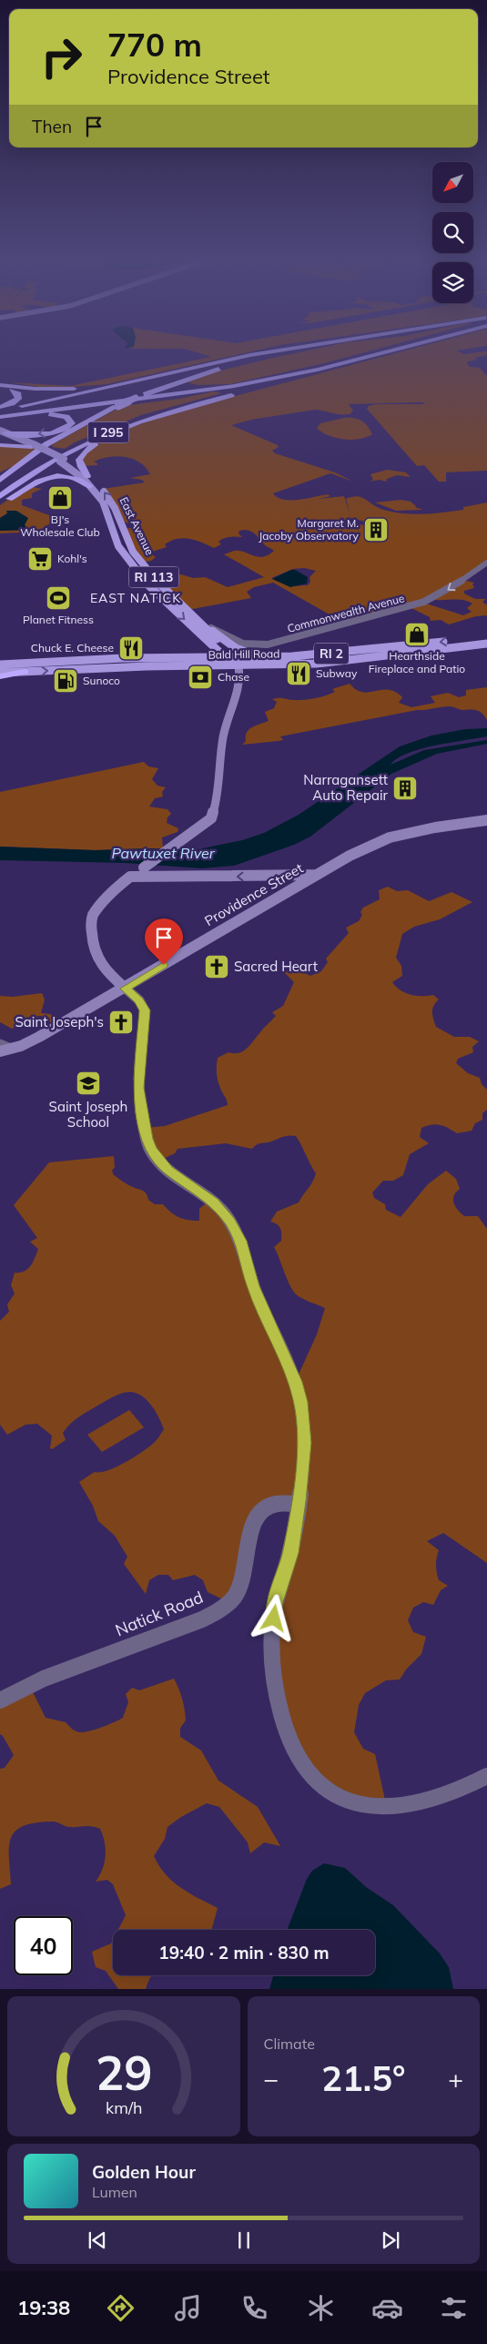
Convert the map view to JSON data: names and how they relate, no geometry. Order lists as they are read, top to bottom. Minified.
{"streets":{"highway":["I 295"],"main road":["East Avenue","RI 113","RI 2","Bald Hill Road","Providence Street"],"street":["Commonwealth Avenue","Natick Road"]},"crossings":[["I 295","East Avenue"],["East Avenue","Commonwealth Avenue"],["East Avenue","Bald Hill Road"]],"one_way":["Commonwealth Avenue"],"districts":["EAST NATICK"],"water":["Pawtuxet River"],"places":{"shop":["BJ's Wholesale Club","Hearthside Fireplace and Patio"],"building":["Margaret M. Jacoby Observatory","Narragansett Auto Repair"],"supermarket":["Kohl's"],"sports":["Planet Fitness"],"restaurant":["Chuck E. Cheese","Subway"],"bank":["Chase"],"fuel station":["Sunoco"],"church":["Sacred Heart","Saint Joseph's"],"school or university":["Saint Joseph School"]},"north":"bottom left","page":{"turn":["770 m","Providence Street"],"then":"Then","limit":"40","trip":"19:40 · 2 min · 830 m","tile":"Climate","heat":["−","21.5°","+"],"song":["Golden Hour","Lumen"],"tabs":"19:38","gauge":["29","km/h"]}}
